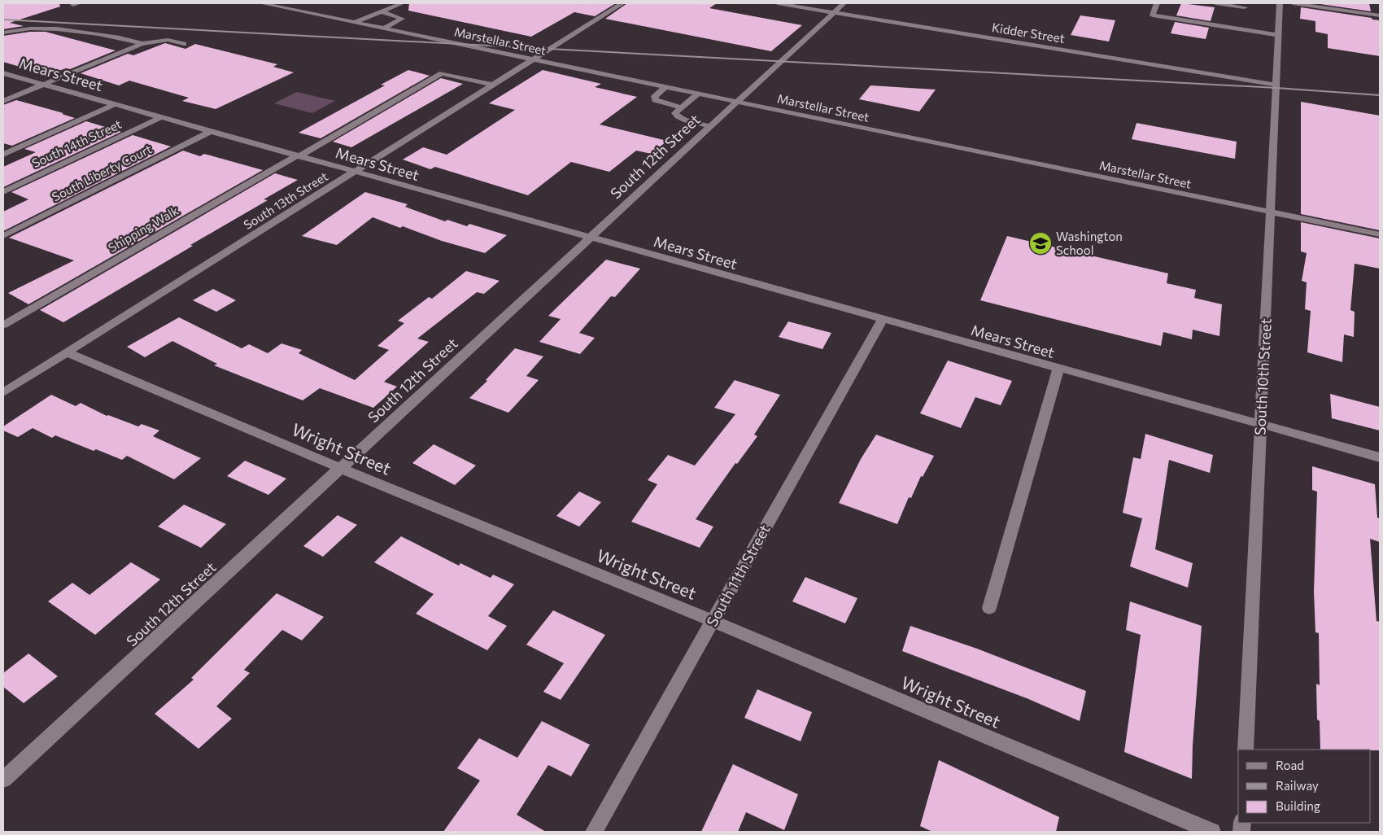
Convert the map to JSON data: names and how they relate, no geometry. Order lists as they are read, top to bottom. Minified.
{"streets":{"street":["Kidder Street","Marstellar Street","Mears Street","South 14th Street","South 12th Street","South Liberty Court","South 13th Street","Shipping Walk","South 10th Street","Wright Street","South 11th Street"]},"crossings":[["Kidder Street","South 12th Street"],["Kidder Street","South 10th Street"],["Marstellar Street","South 12th Street"],["Marstellar Street","South 13th Street"],["Marstellar Street","South 10th Street"],["Mears Street","South 14th Street"],["Mears Street","South 12th Street"],["Mears Street","South Liberty Court"],["Mears Street","South 13th Street"],["Mears Street","Shipping Walk"],["Mears Street","South 10th Street"],["Mears Street","South 11th Street"],["South 12th Street","Wright Street"],["South 13th Street","Shipping Walk"],["South 13th Street","Wright Street"],["Wright Street","South 11th Street"]],"places":{"school or university":["Washington School"]},"legend":["Road","Railway","Building"]}
